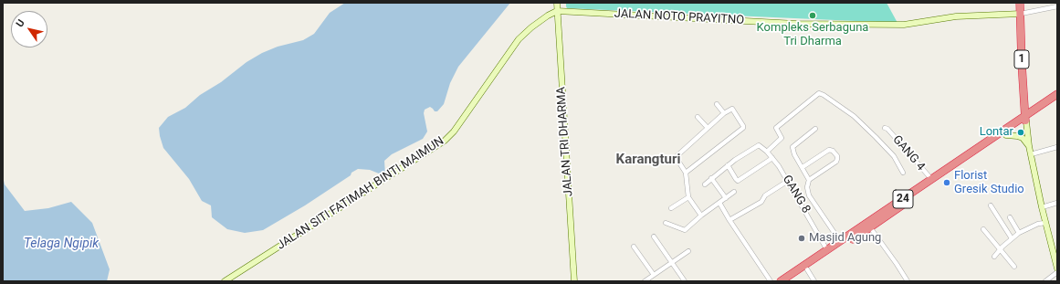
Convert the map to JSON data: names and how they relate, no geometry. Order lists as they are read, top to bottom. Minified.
{"streets":{"highway":["1","24"],"street":["JALAN NOTO PRAYITNO","JALAN TRI DHARMA","GANG 4","JALAN SITI FATIMAH BINTI MAIMUN","GANG 8"]},"crossings":[["JALAN NOTO PRAYITNO","1"],["JALAN NOTO PRAYITNO","JALAN TRI DHARMA"],["JALAN NOTO PRAYITNO","JALAN SITI FATIMAH BINTI MAIMUN"],["1","24"],["JALAN TRI DHARMA","JALAN SITI FATIMAH BINTI MAIMUN"],["GANG 4","24"],["GANG 8","24"]],"districts":["Karangturi"],"water":["Telaga Ngipik"],"places":["Kompleks Serbaguna Tri Dharma","Lontar","Florist Gresik Studio","Masjid Agung"],"north":"top left"}
